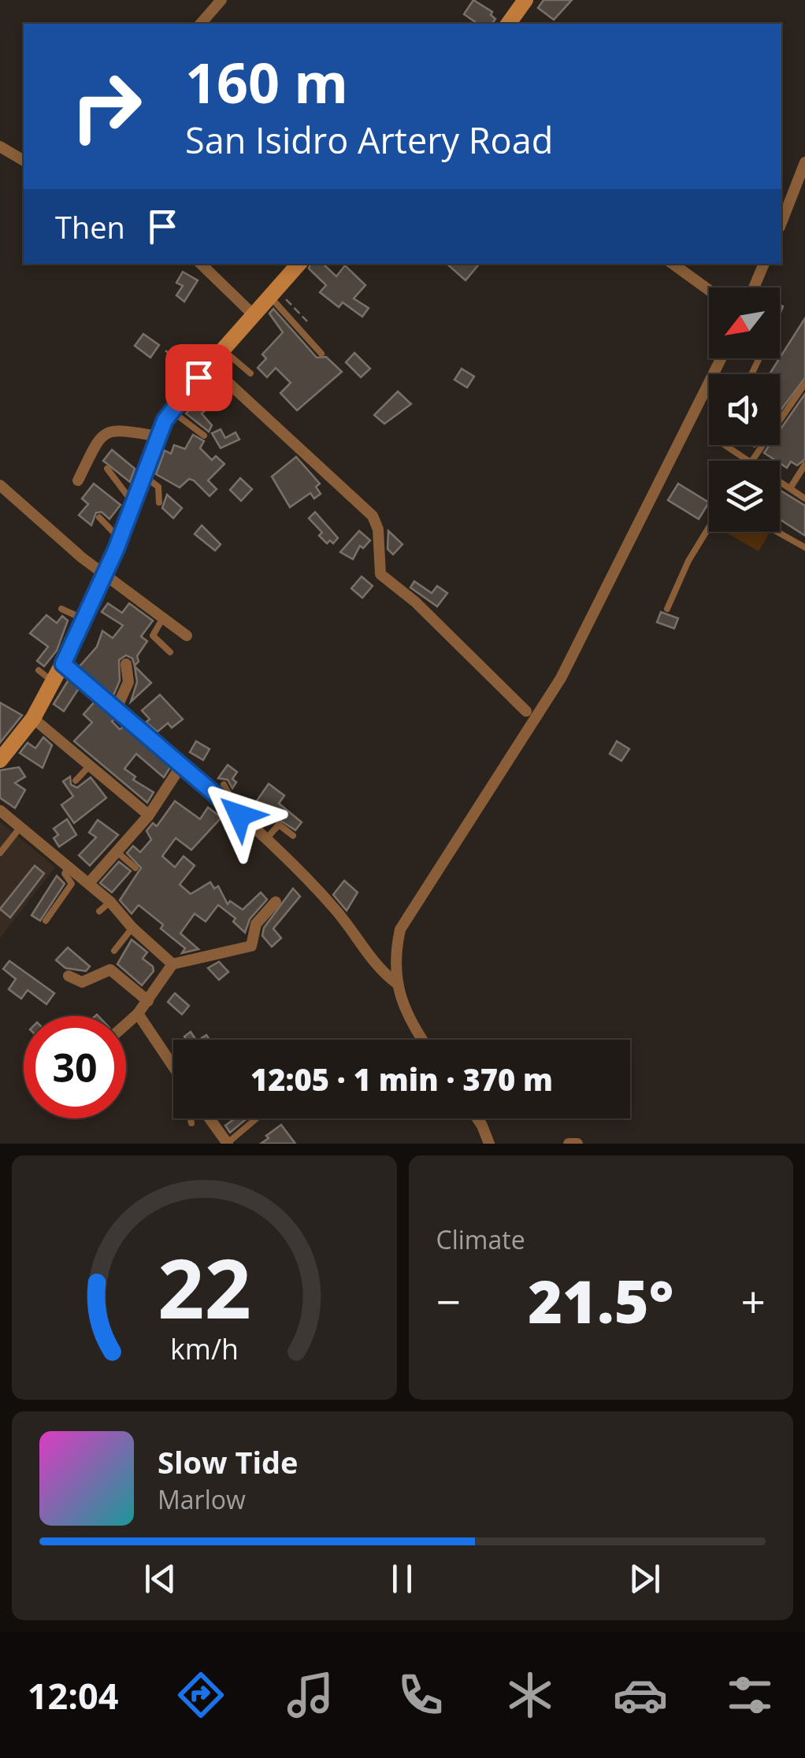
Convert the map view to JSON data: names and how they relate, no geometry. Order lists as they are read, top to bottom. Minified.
{"north":"bottom left","page":{"turn":["160 m","San Isidro Artery Road"],"then":"Then","limit":"30","trip":"12:05 · 1 min · 370 m","tile":"Climate","heat":["−","21.5°","+"],"song":["Slow Tide","Marlow"],"tabs":"12:04","gauge":["22","km/h"]}}
